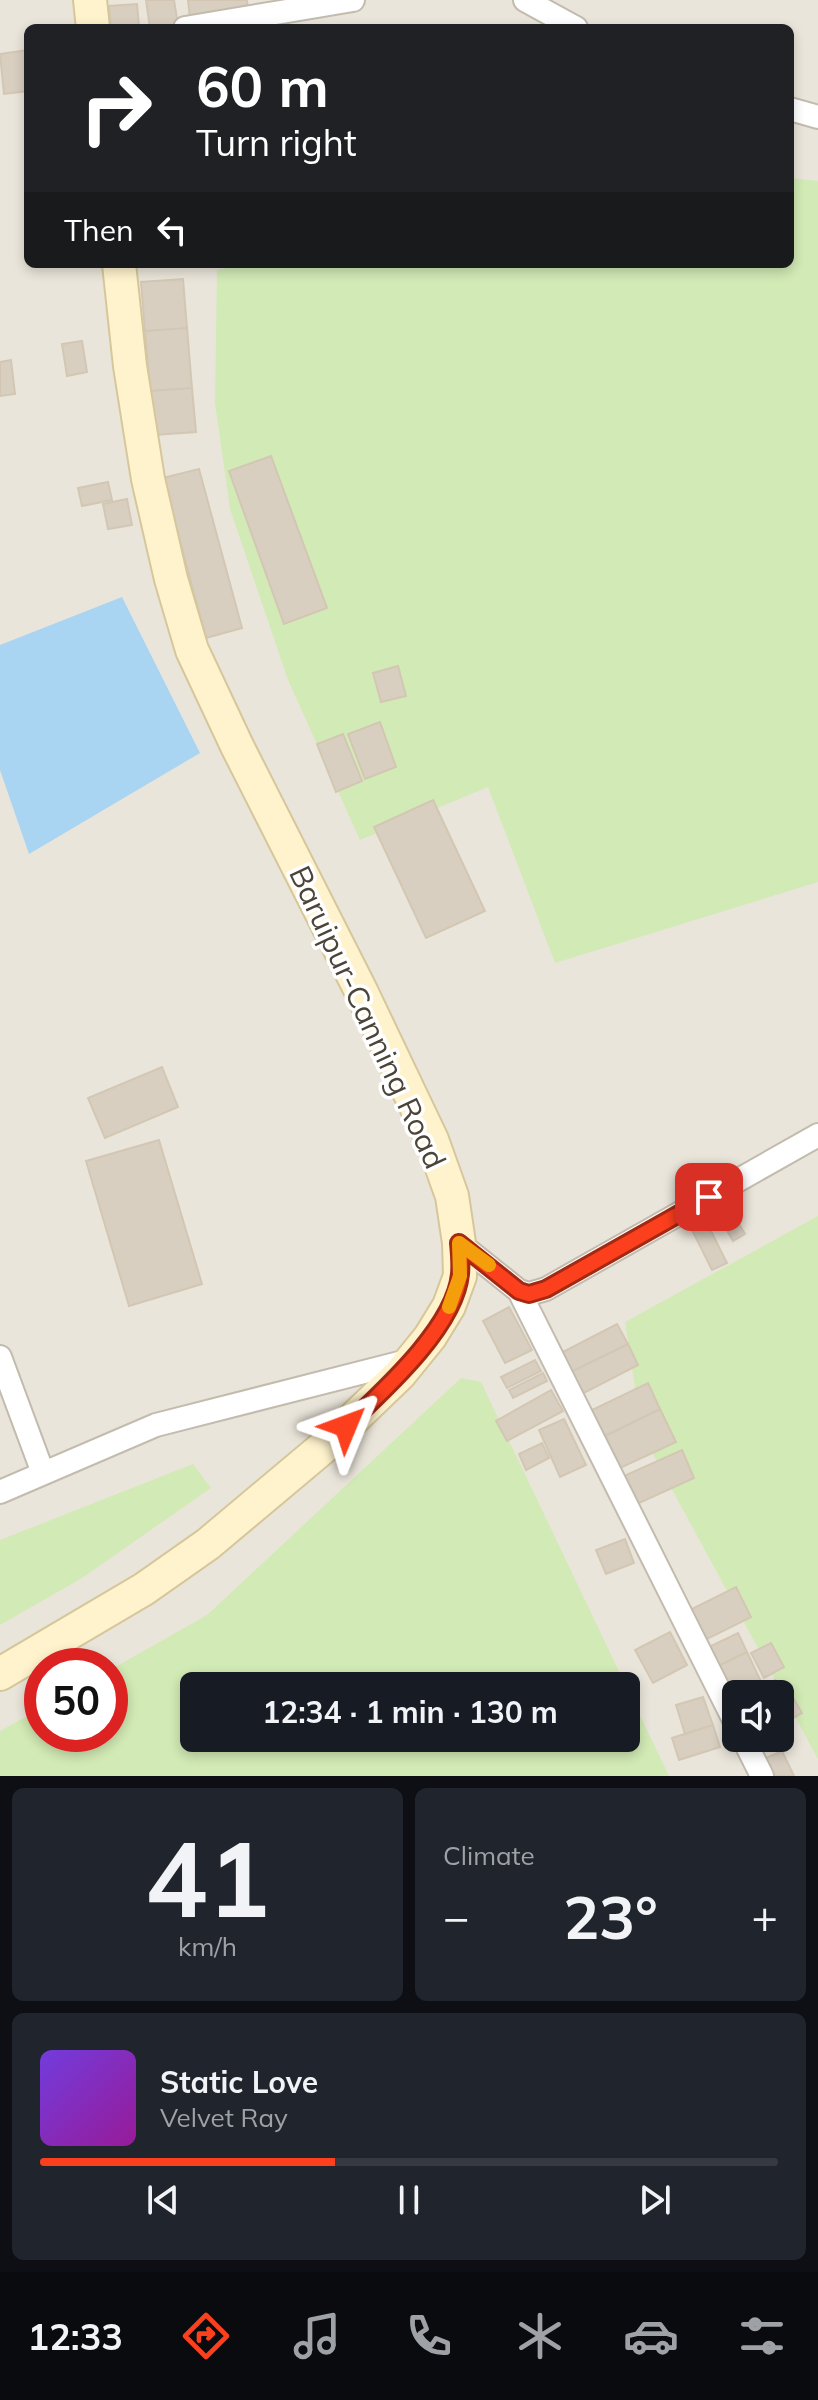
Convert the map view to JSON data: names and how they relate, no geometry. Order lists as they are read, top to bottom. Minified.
{"streets":{"main road":["Baruipur-Canning Road"]},"page":{"turn":["60 m","Turn right"],"then":"Then","limit":"50","trip":"12:34 · 1 min · 130 m","tile":[["41","km/h"],"Climate"],"heat":["−","23°","+"],"song":["Static Love","Velvet Ray"],"tabs":"12:33"}}
